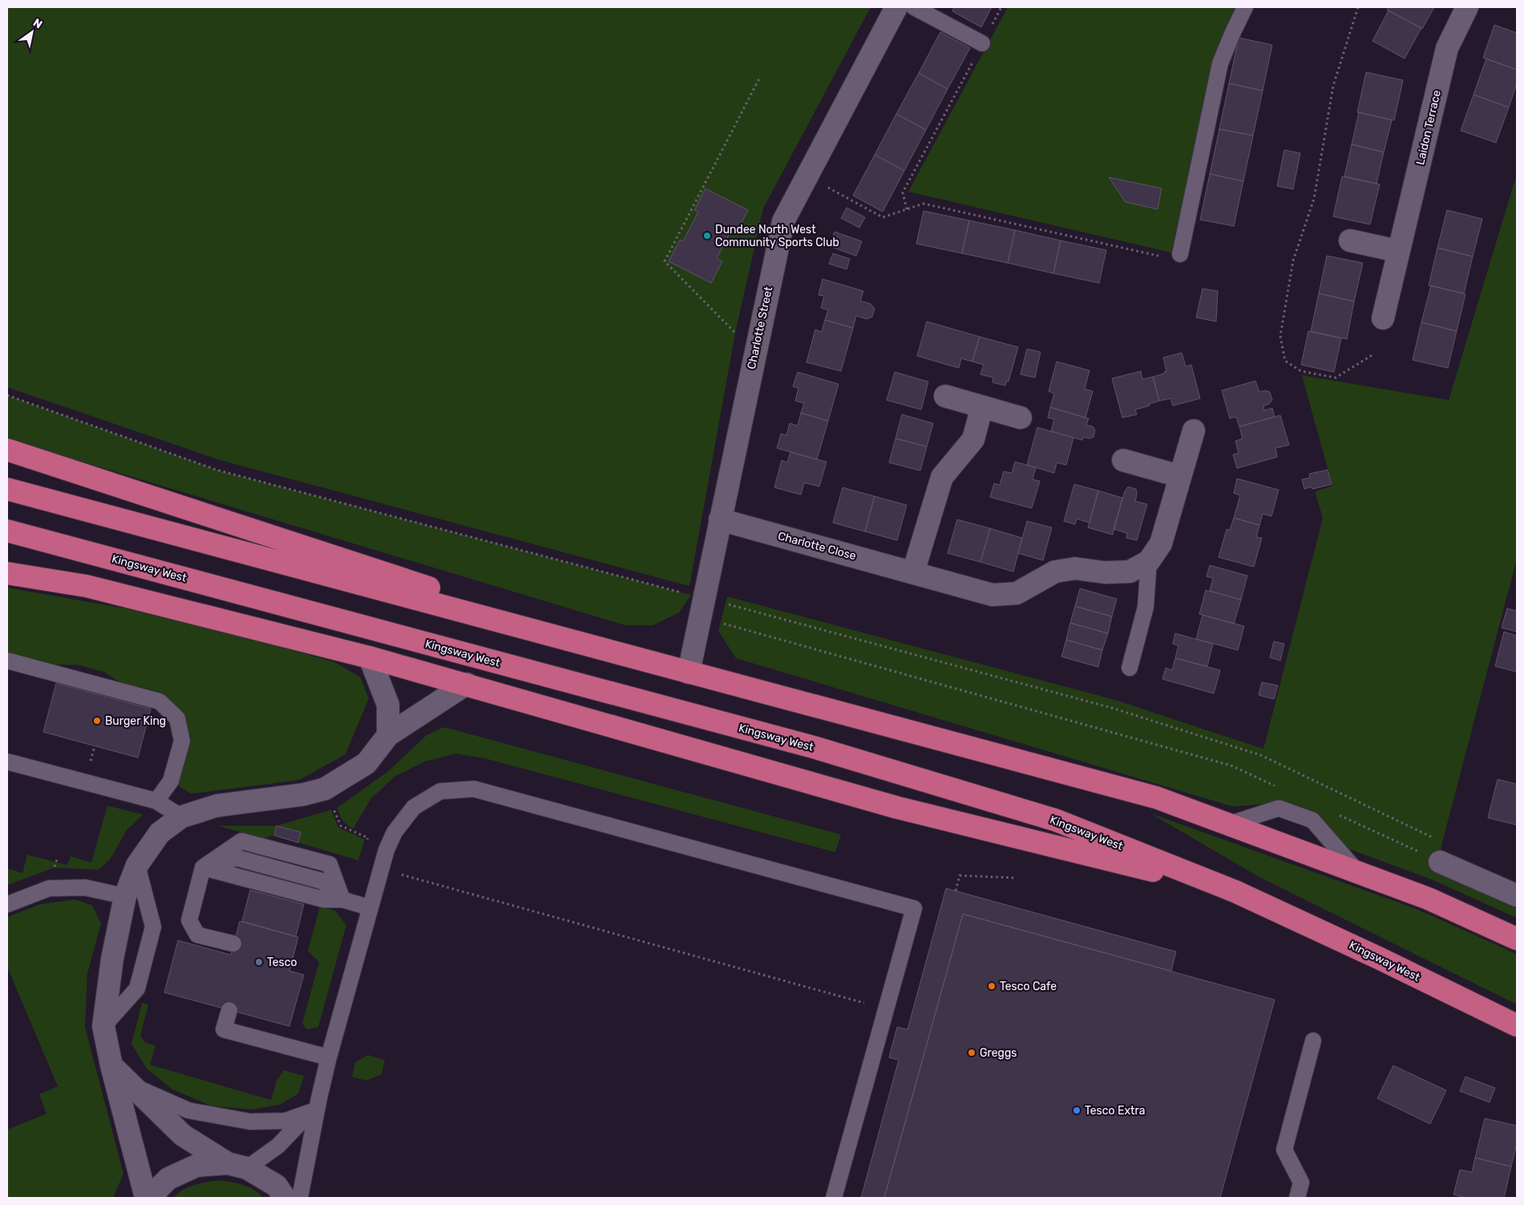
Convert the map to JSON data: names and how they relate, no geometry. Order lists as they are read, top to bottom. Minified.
{"streets":{"highway":["Kingsway West"],"street":["Laidon Terrace","Charlotte Street","Charlotte Close"]},"crossings":[["Charlotte Street","Charlotte Close"]],"places":["Dundee North West Community Sports Club","Burger King","Tesco","Tesco Cafe","Greggs","Tesco Extra"],"north":"top right"}
